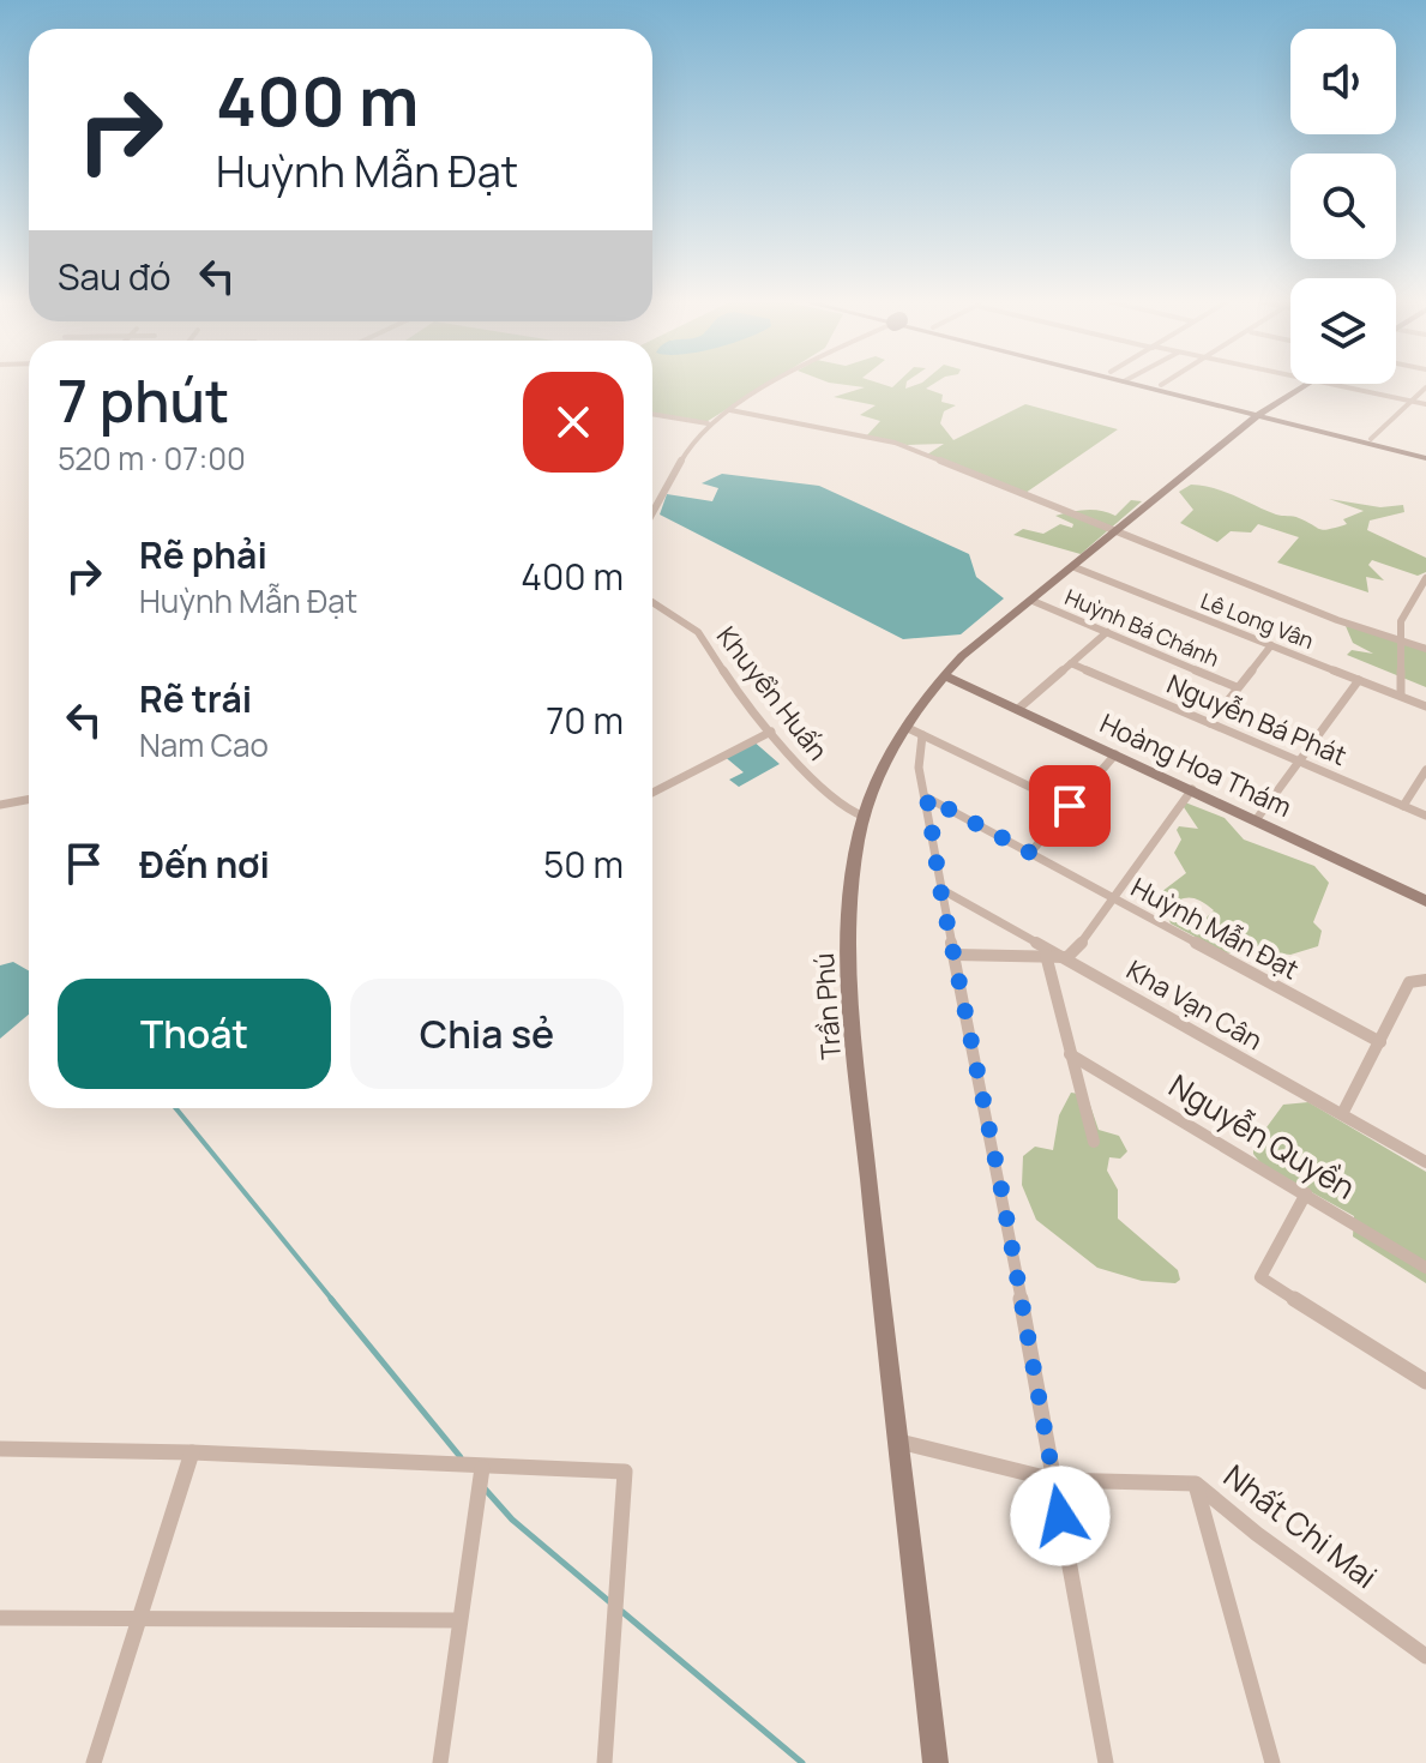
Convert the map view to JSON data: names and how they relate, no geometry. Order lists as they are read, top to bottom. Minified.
{"streets":{"main road":["Hoàng Hoa Thám","Trần Phú"],"street":["Lê Long Vân","Huỳnh Bá Chánh","Khuyển Huấn","Nguyễn Bá Phát","Huỳnh Mẫn Đạt","Kha Vạn Cân","Nguyễn Quyền","Nhất Chi Mai"]},"crossings":[["Lê Long Vân","Trần Phú"],["Huỳnh Bá Chánh","Trần Phú"],["Khuyển Huấn","Trần Phú"],["Hoàng Hoa Thám","Trần Phú"],["Trần Phú","Nhất Chi Mai"]],"page":{"turn":["400 m","Huỳnh Mẫn Đạt"],"then":"Sau đó","heading":["7 phút","520 m · 07:00"],"list":[{"name":"Rẽ phải","note":"Huỳnh Mẫn Đạt","value":"400 m"},{"name":"Rẽ trái","note":"Nam Cao","value":"70 m"},{"name":"Đến nơi","value":"50 m"}],"buttons":["Thoát","Chia sẻ"]}}
